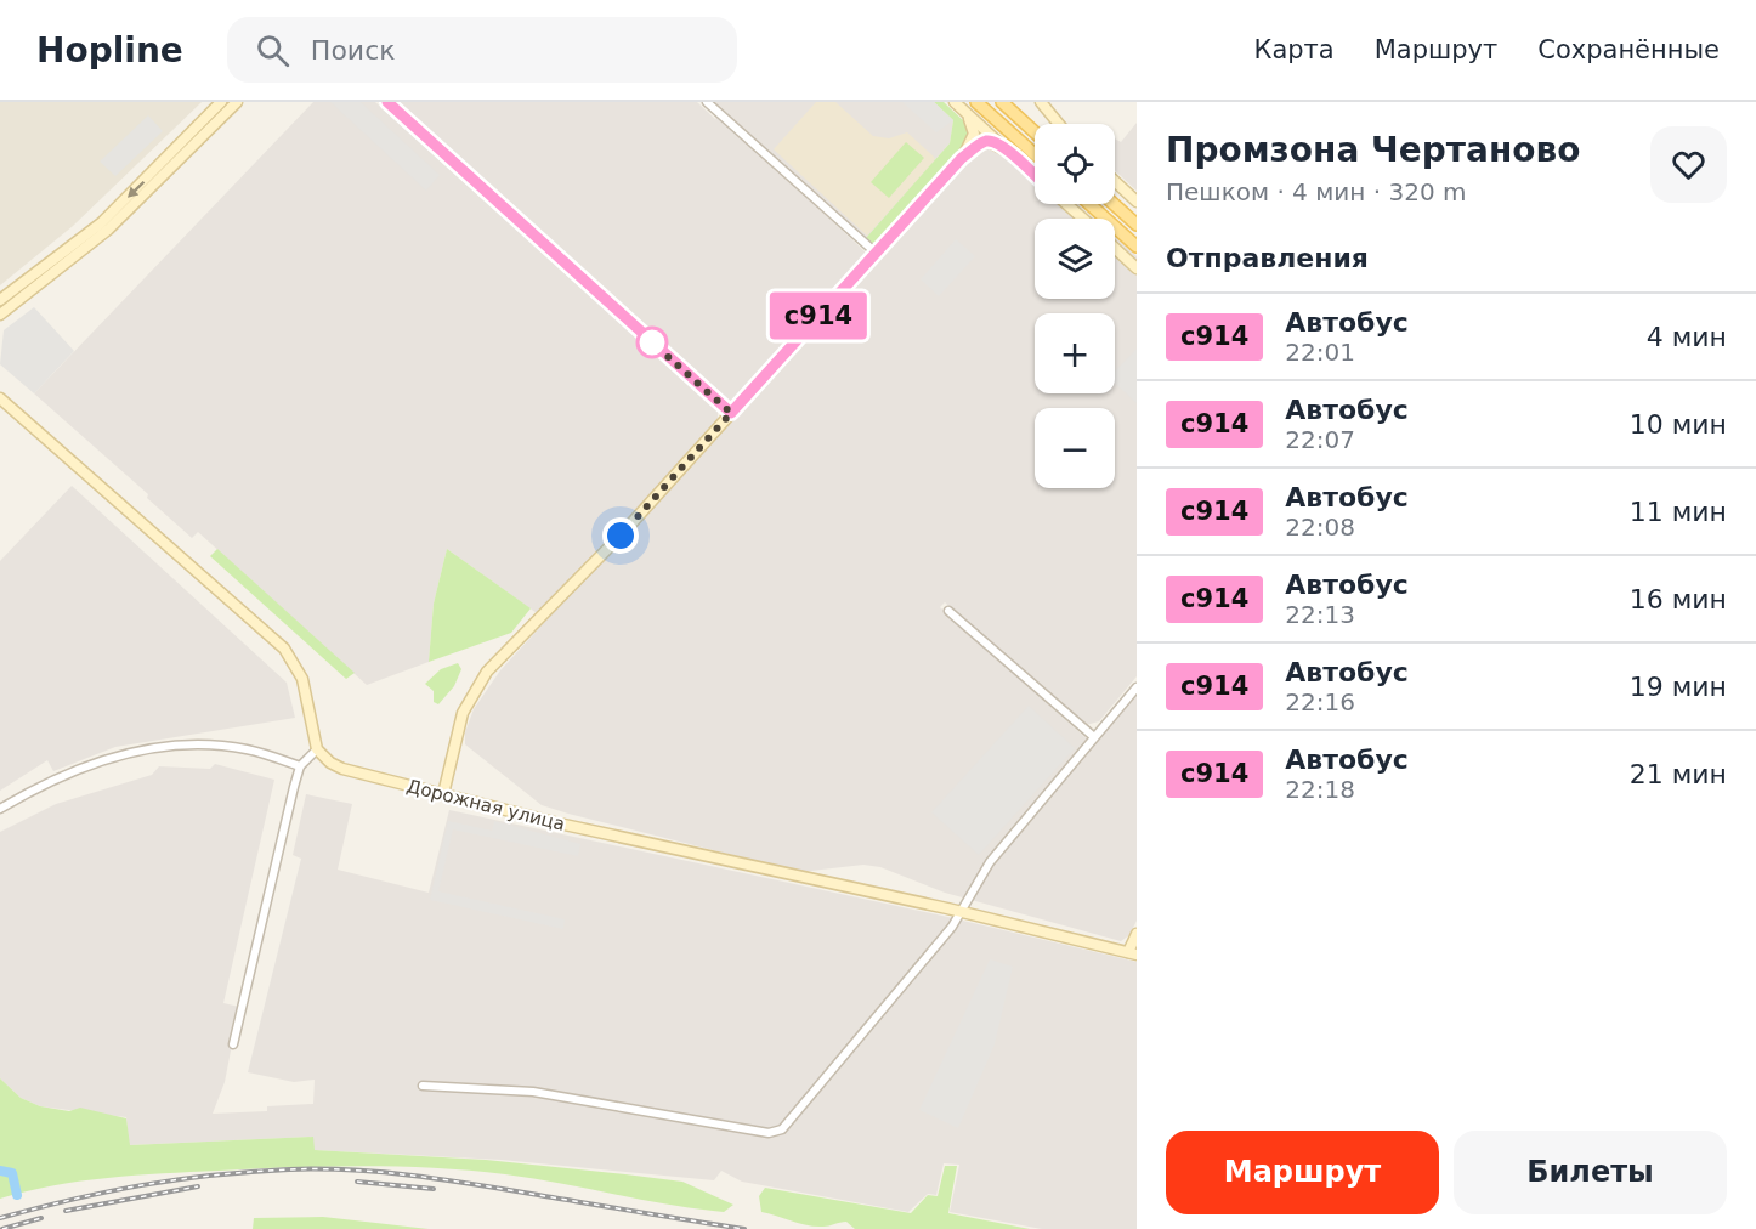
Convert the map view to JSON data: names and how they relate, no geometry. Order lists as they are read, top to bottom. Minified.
{"streets":{"main road":["Дорожная улица"]},"lines":["bus line с914"],"page":{"header":"Hopline","search":"Поиск","nav":["Карта","Маршрут","Сохранённые"],"on_map":"с914","heading":[["Промзона Чертаново","Пешком · 4 мин · 320 m"],"Отправления"],"map_buttons":["+","−"],"list":[{"mark":"с914","name":"Автобус","note":"22:01","value":"4 мин"},{"mark":"с914","name":"Автобус","note":"22:07","value":"10 мин"},{"mark":"с914","name":"Автобус","note":"22:08","value":"11 мин"},{"mark":"с914","name":"Автобус","note":"22:13","value":"16 мин"},{"mark":"с914","name":"Автобус","note":"22:16","value":"19 мин"},{"mark":"с914","name":"Автобус","note":"22:18","value":"21 мин"}],"buttons":["Маршрут","Билеты"]}}
